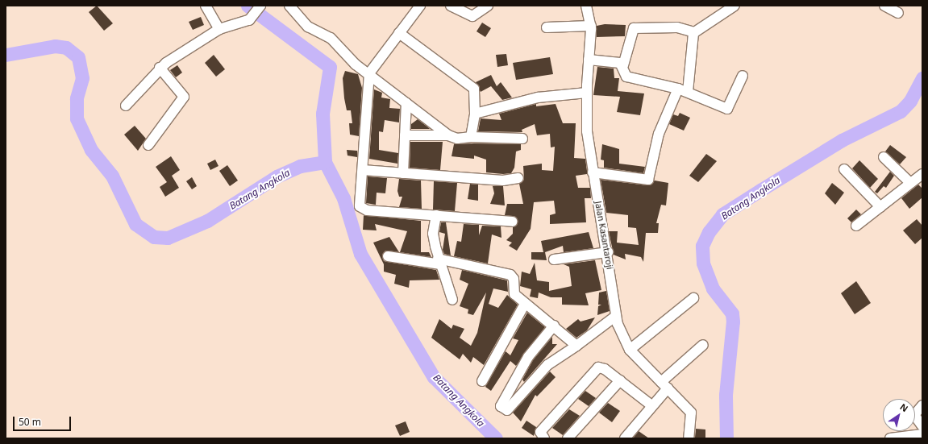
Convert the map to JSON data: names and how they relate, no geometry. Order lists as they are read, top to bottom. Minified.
{"streets":{"street":["Jalan Kasantaroji"]},"water":["Batang Angkola"],"scale_bar":"50 m","north":"top right"}
